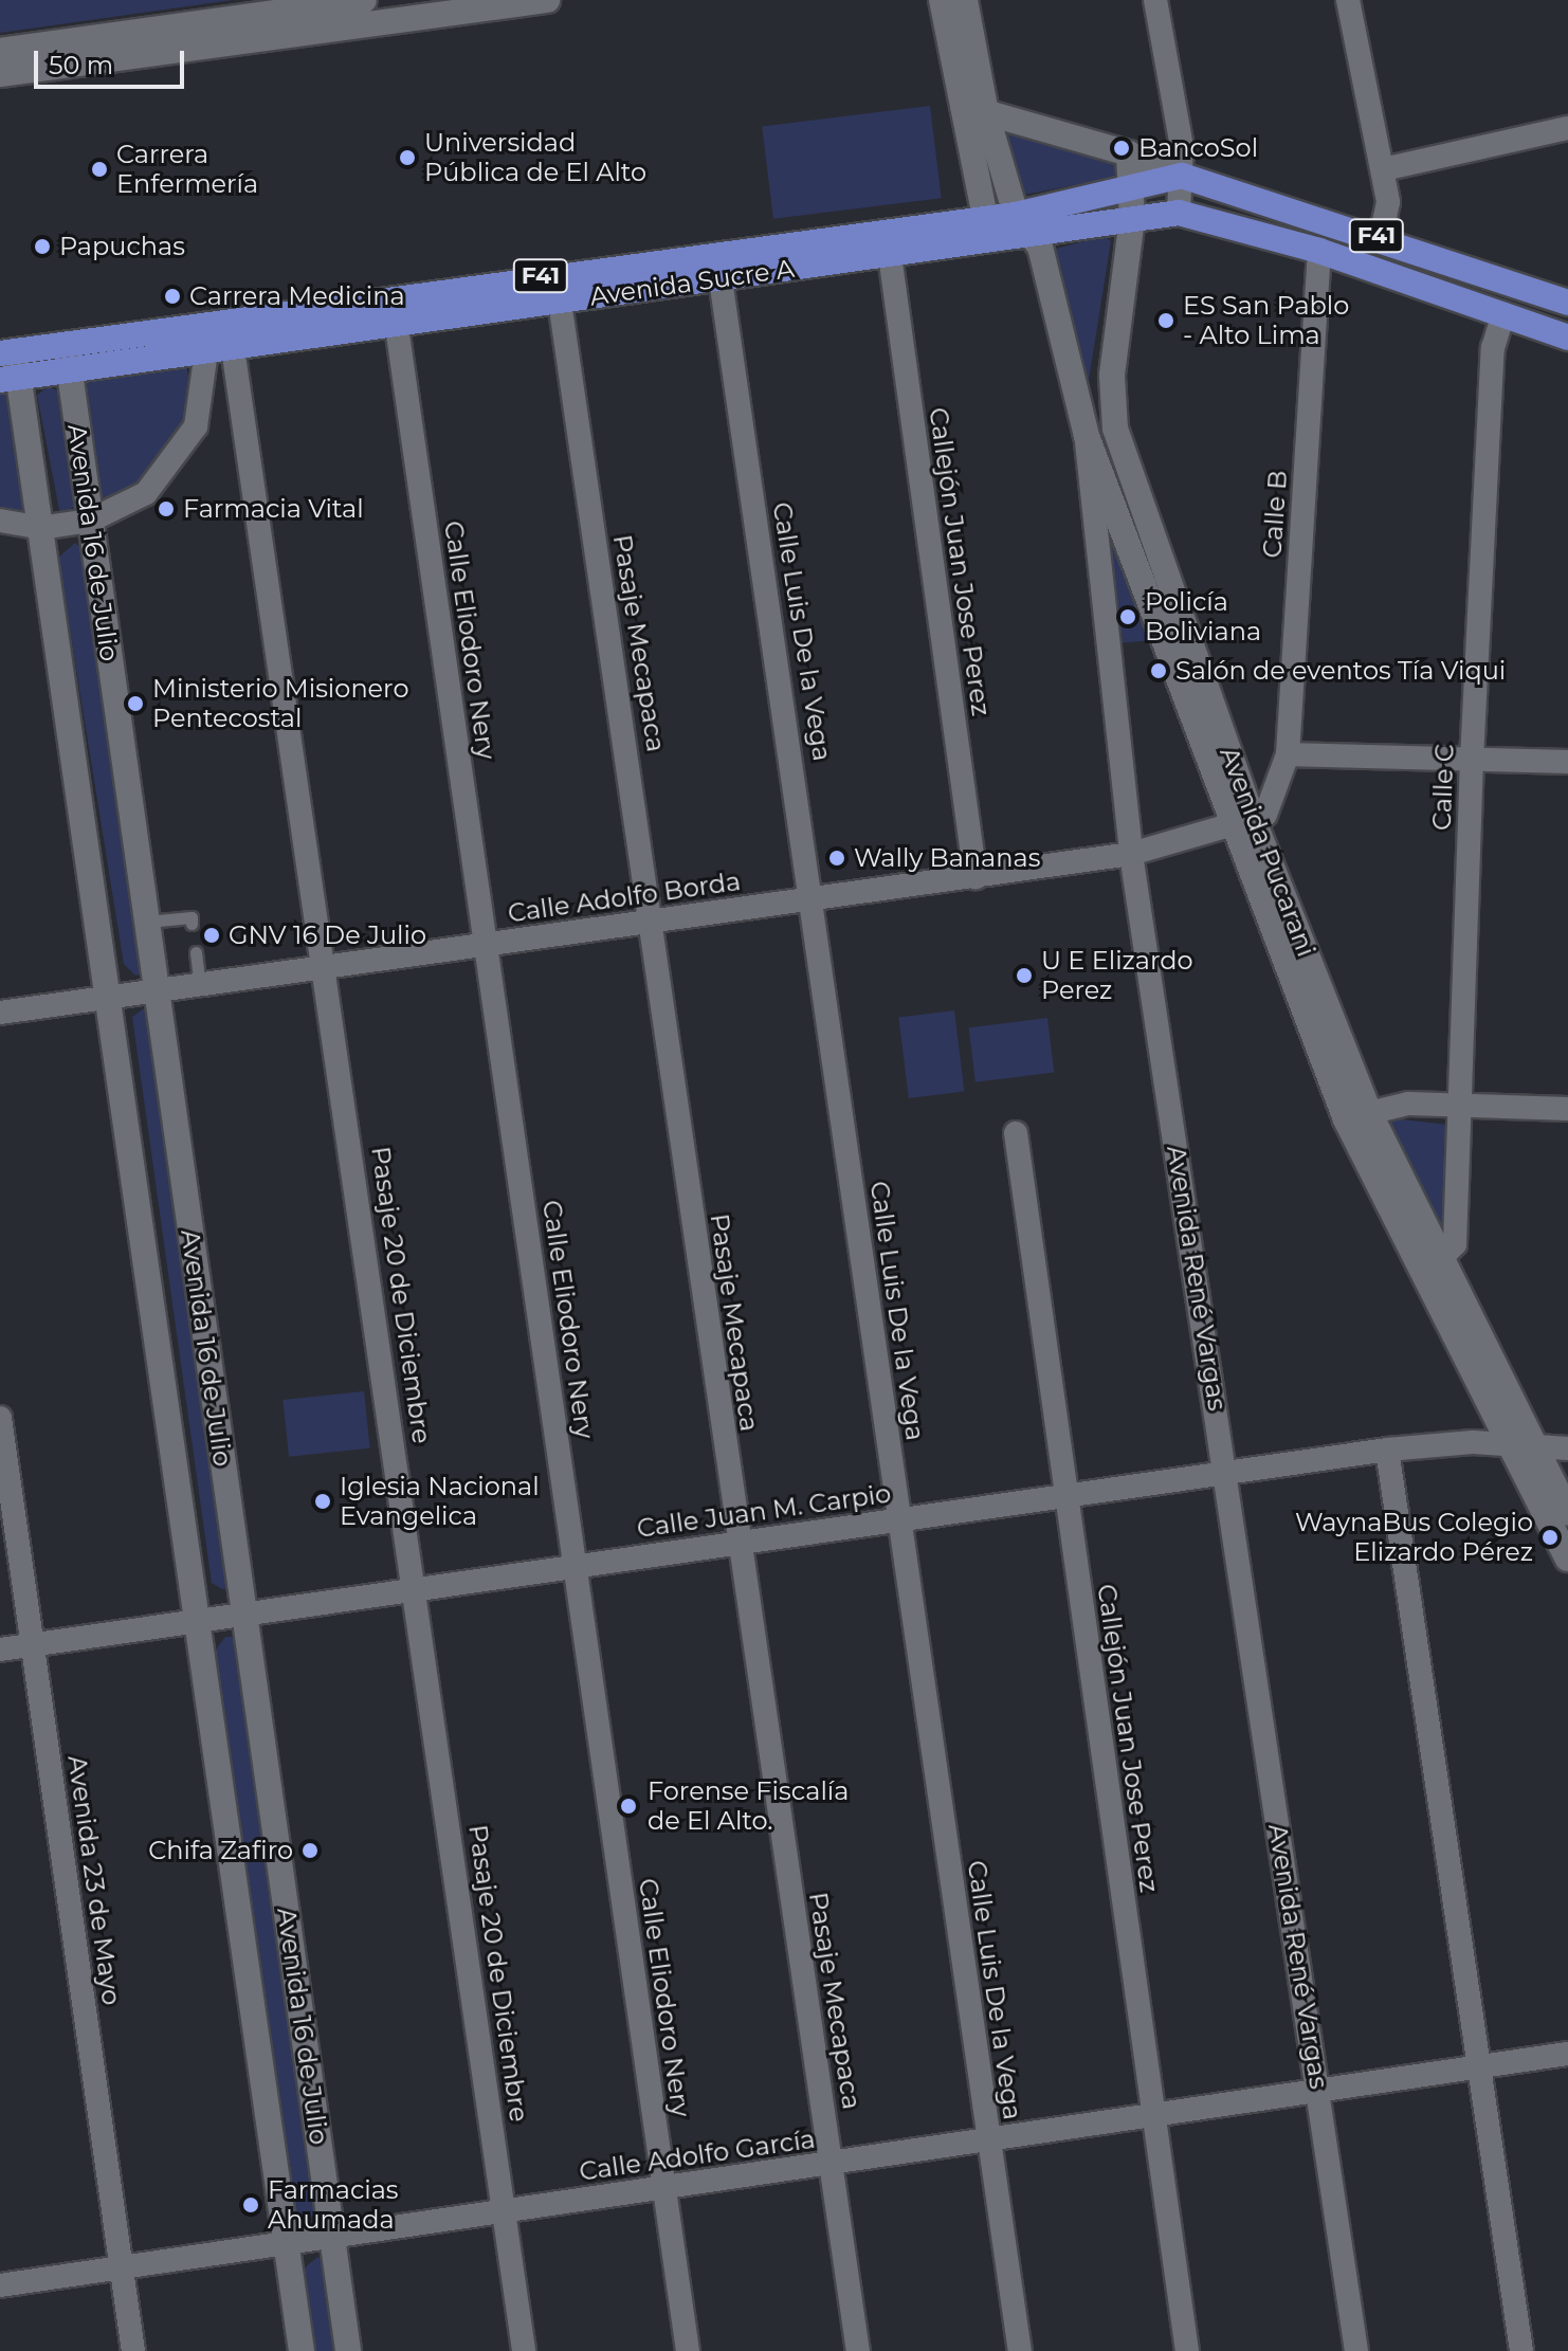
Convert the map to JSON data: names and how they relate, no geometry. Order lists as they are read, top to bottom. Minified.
{"streets":{"main road":["F41","Avenida Sucre A"],"street":["Calle B","Avenida 16 de Julio","Callejón Juan Jose Perez","Calle Luis De la Vega","Calle Eliodoro Nery","Pasaje Mecapaca","Calle C","Avenida Pucarani","Calle Adolfo Borda","Avenida René Vargas","Pasaje 20 de Diciembre","Calle Juan M. Carpio","Avenida 23 de Mayo","Calle Adolfo García"]},"crossings":[["F41","Avenida Sucre A"],["F41","Calle B"],["F41","Calle C"],["F41","Avenida Pucarani"],["F41","Avenida René Vargas"],["Avenida Sucre A","Avenida 16 de Julio"],["Avenida Sucre A","Callejón Juan Jose Perez"],["Avenida Sucre A","Calle Luis De la Vega"],["Avenida Sucre A","Calle Eliodoro Nery"],["Avenida Sucre A","Pasaje Mecapaca"],["Avenida Sucre A","Avenida René Vargas"],["Avenida Sucre A","Pasaje 20 de Diciembre"],["Calle B","Avenida Pucarani"],["Calle B","Calle Adolfo Borda"],["Avenida 16 de Julio","Calle Adolfo Borda"],["Avenida 16 de Julio","Calle Juan M. Carpio"],["Avenida 16 de Julio","Calle Adolfo García"],["Callejón Juan Jose Perez","Calle Adolfo Borda"],["Callejón Juan Jose Perez","Calle Juan M. Carpio"],["Callejón Juan Jose Perez","Calle Adolfo García"],["Calle Luis De la Vega","Calle Adolfo Borda"],["Calle Luis De la Vega","Calle Juan M. Carpio"],["Calle Luis De la Vega","Calle Adolfo García"],["Calle Eliodoro Nery","Calle Adolfo Borda"],["Calle Eliodoro Nery","Calle Juan M. Carpio"],["Calle Eliodoro Nery","Calle Adolfo García"],["Pasaje Mecapaca","Calle Adolfo Borda"],["Pasaje Mecapaca","Calle Juan M. Carpio"],["Pasaje Mecapaca","Calle Adolfo García"],["Calle C","Avenida Pucarani"],["Avenida Pucarani","Calle Adolfo Borda"],["Avenida Pucarani","Avenida René Vargas"],["Avenida Pucarani","Calle Juan M. Carpio"],["Calle Adolfo Borda","Avenida René Vargas"],["Calle Adolfo Borda","Pasaje 20 de Diciembre"],["Avenida René Vargas","Calle Juan M. Carpio"],["Avenida René Vargas","Calle Adolfo García"],["Pasaje 20 de Diciembre","Calle Juan M. Carpio"],["Pasaje 20 de Diciembre","Calle Adolfo García"],["Calle Juan M. Carpio","Avenida 23 de Mayo"],["Avenida 23 de Mayo","Calle Adolfo García"]],"places":["BancoSol","Universidad Pública de El Alto","Carrera Enfermería","Papuchas","Carrera Medicina","ES San Pablo - Alto Lima","Farmacia Vital","Policía Boliviana","Salón de eventos Tía Viqui","Ministerio Misionero Pentecostal","Wally Bananas","GNV 16 De Julio","U E Elizardo Perez","Iglesia Nacional Evangelica","WaynaBus Colegio Elizardo Pérez","Forense Fiscalía de El Alto.","Chifa Zafiro","Farmacias Ahumada"],"scale_bar":"50 m"}
